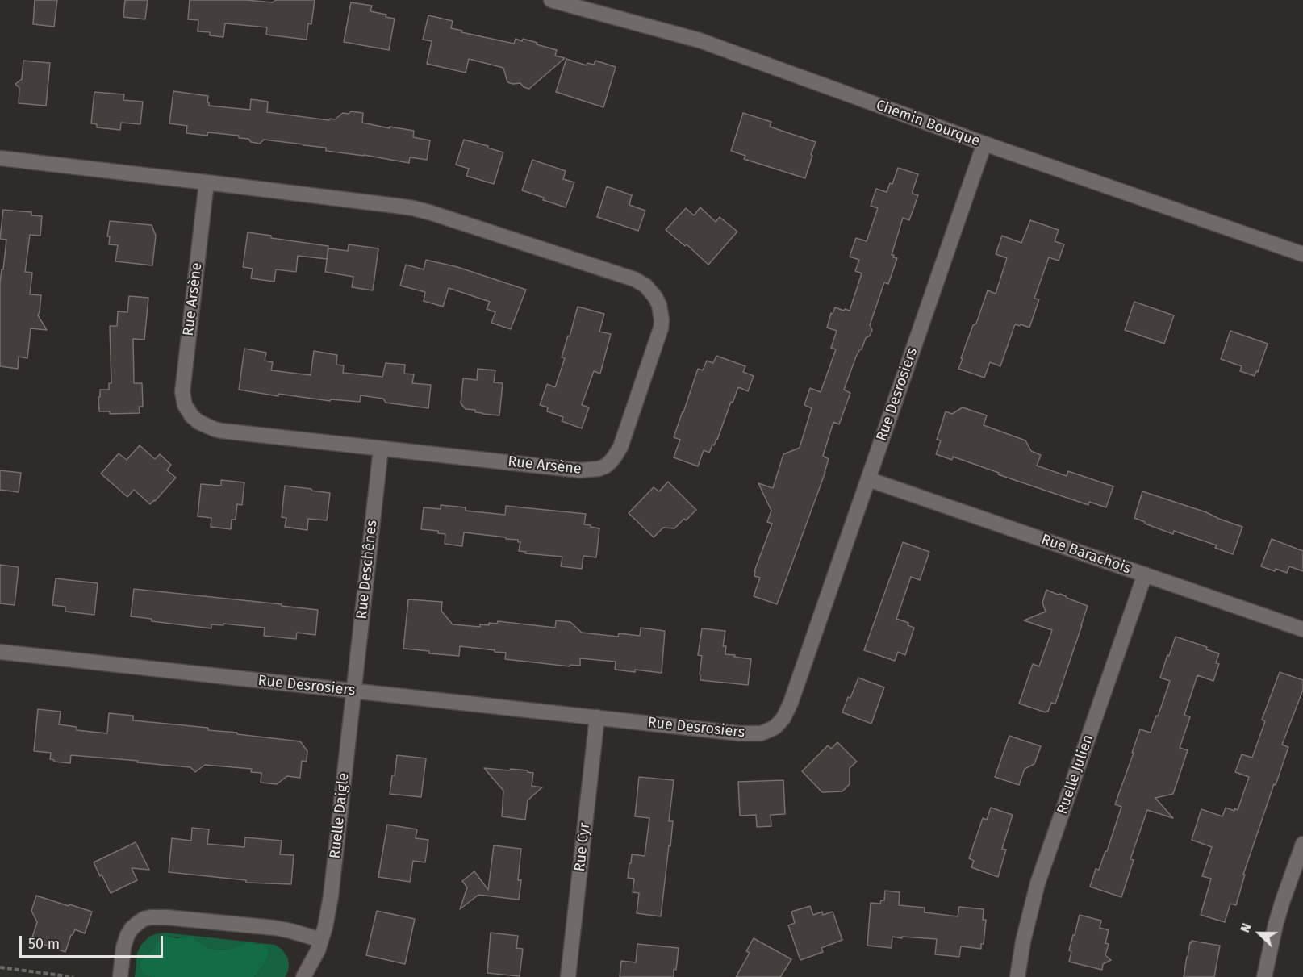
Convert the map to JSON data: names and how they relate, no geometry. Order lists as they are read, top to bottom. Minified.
{"streets":{"street":["Chemin Bourque","Rue Arsène","Rue Desrosiers","Rue Barachois","Rue Deschênes","Ruelle Julien","Ruelle Daigle","Rue Cyr"]},"crossings":[["Chemin Bourque","Rue Desrosiers"],["Rue Arsène","Rue Deschênes"],["Rue Desrosiers","Rue Barachois"],["Rue Desrosiers","Rue Deschênes"],["Rue Desrosiers","Ruelle Daigle"],["Rue Desrosiers","Rue Cyr"],["Rue Barachois","Ruelle Julien"],["Rue Deschênes","Ruelle Daigle"]],"scale_bar":"50 m","north":"left"}
